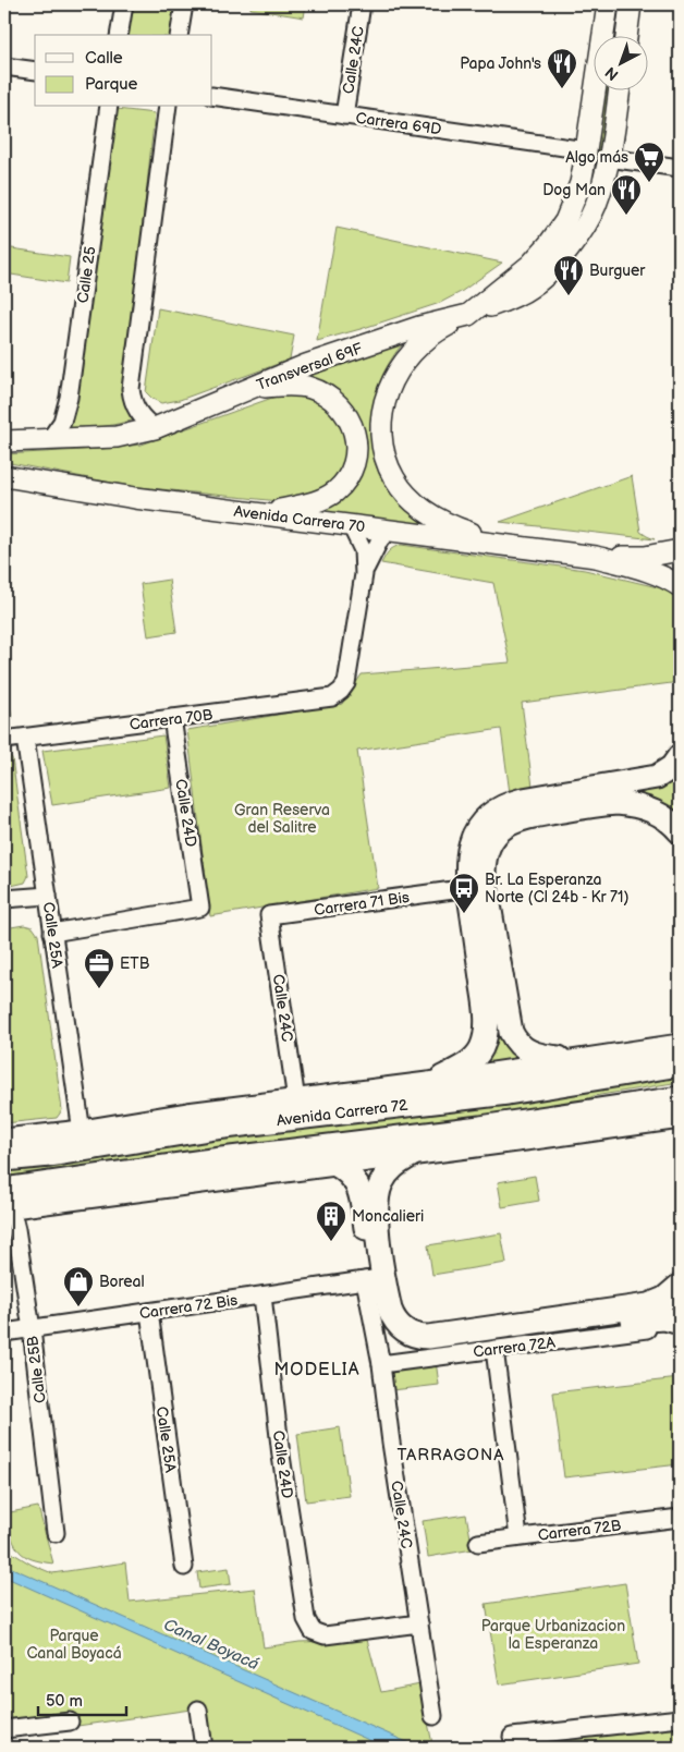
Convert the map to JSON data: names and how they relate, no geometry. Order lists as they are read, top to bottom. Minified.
{"streets":{"highway":["Avenida Carrera 72"],"main road":["Transversal 69F","Avenida Carrera 70"],"street":["Calle 24C","Carrera 69D","Calle 25","Carrera 70B","Calle 24D","Carrera 71 Bis","Calle 25A","Carrera 72 Bis","Carrera 72A","Calle 25B","Carrera 72B"]},"crossings":[["Calle 24C","Carrera 69D"],["Calle 24C","Calle 24D"],["Calle 24C","Carrera 71 Bis"],["Calle 24C","Avenida Carrera 72"],["Calle 24C","Carrera 72 Bis"],["Calle 24C","Carrera 72A"],["Carrera 70B","Calle 24D"],["Carrera 70B","Calle 25A"],["Calle 24D","Calle 25A"],["Calle 24D","Carrera 72 Bis"],["Calle 25A","Avenida Carrera 72"],["Calle 25A","Carrera 72 Bis"],["Carrera 72 Bis","Calle 25B"]],"districts":["MODELIA","TARRAGONA"],"water":["Canal Boyacá"],"parks":["Gran Reserva del Salitre","Parque Urbanizacion la Esperanza","Parque Canal Boyacá"],"places":{"restaurant":["Papa John's","Dog Man","Burguer"],"supermarket":["Algo más"],"bus stop":["Br. La Esperanza Norte (Cl 24b - Kr 71)"],"office":["ETB"],"building":["Moncalieri"],"shop":["Boreal"]},"legend":["Calle","Parque"],"scale_bar":"50 m","north":"bottom left"}
